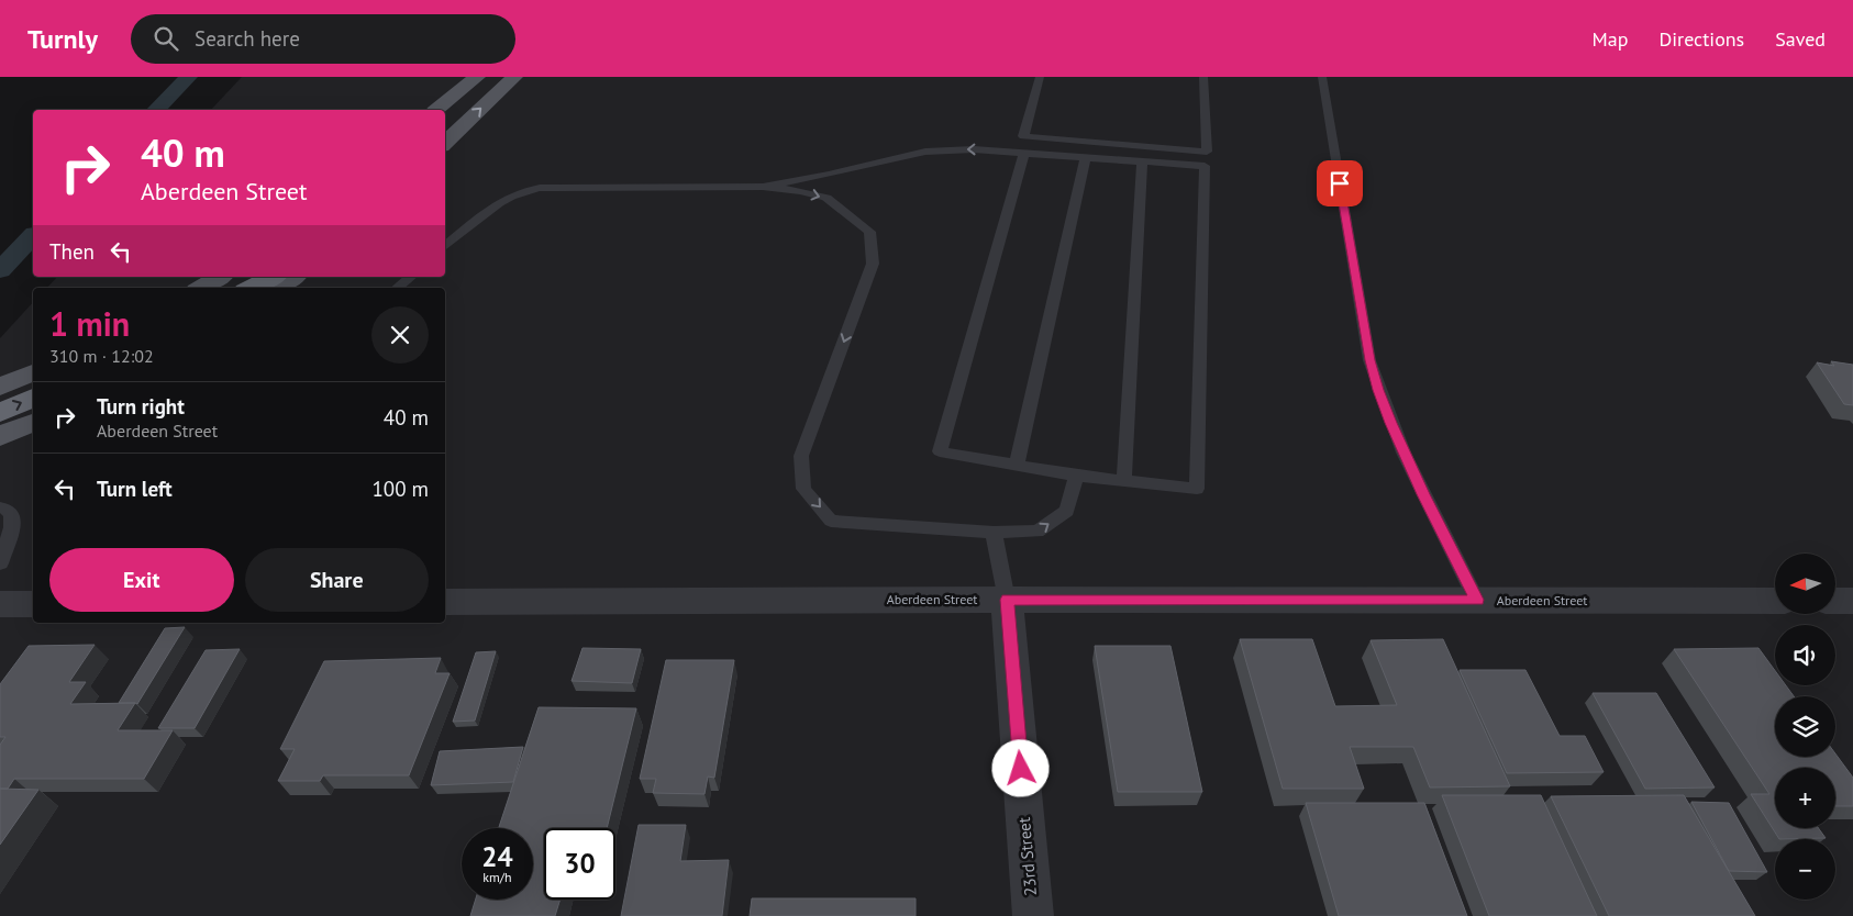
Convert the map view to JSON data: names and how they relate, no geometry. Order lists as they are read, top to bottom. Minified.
{"streets":{"street":["Aberdeen Street","23rd Street"]},"crossings":[["Aberdeen Street","23rd Street"]],"north":"left","page":{"header":"Turnly","search":"Search here","nav":["Map","Directions","Saved"],"turn":["40 m","Aberdeen Street"],"then":"Then","heading":["1 min","310 m · 12:02"],"list":[{"name":"Turn right","note":"Aberdeen Street","value":"40 m"},{"name":"Turn left","value":"100 m"}],"buttons":["Exit","Share"],"map_buttons":["+","−"],"speed":"24 km/h","limit":"30"}}
